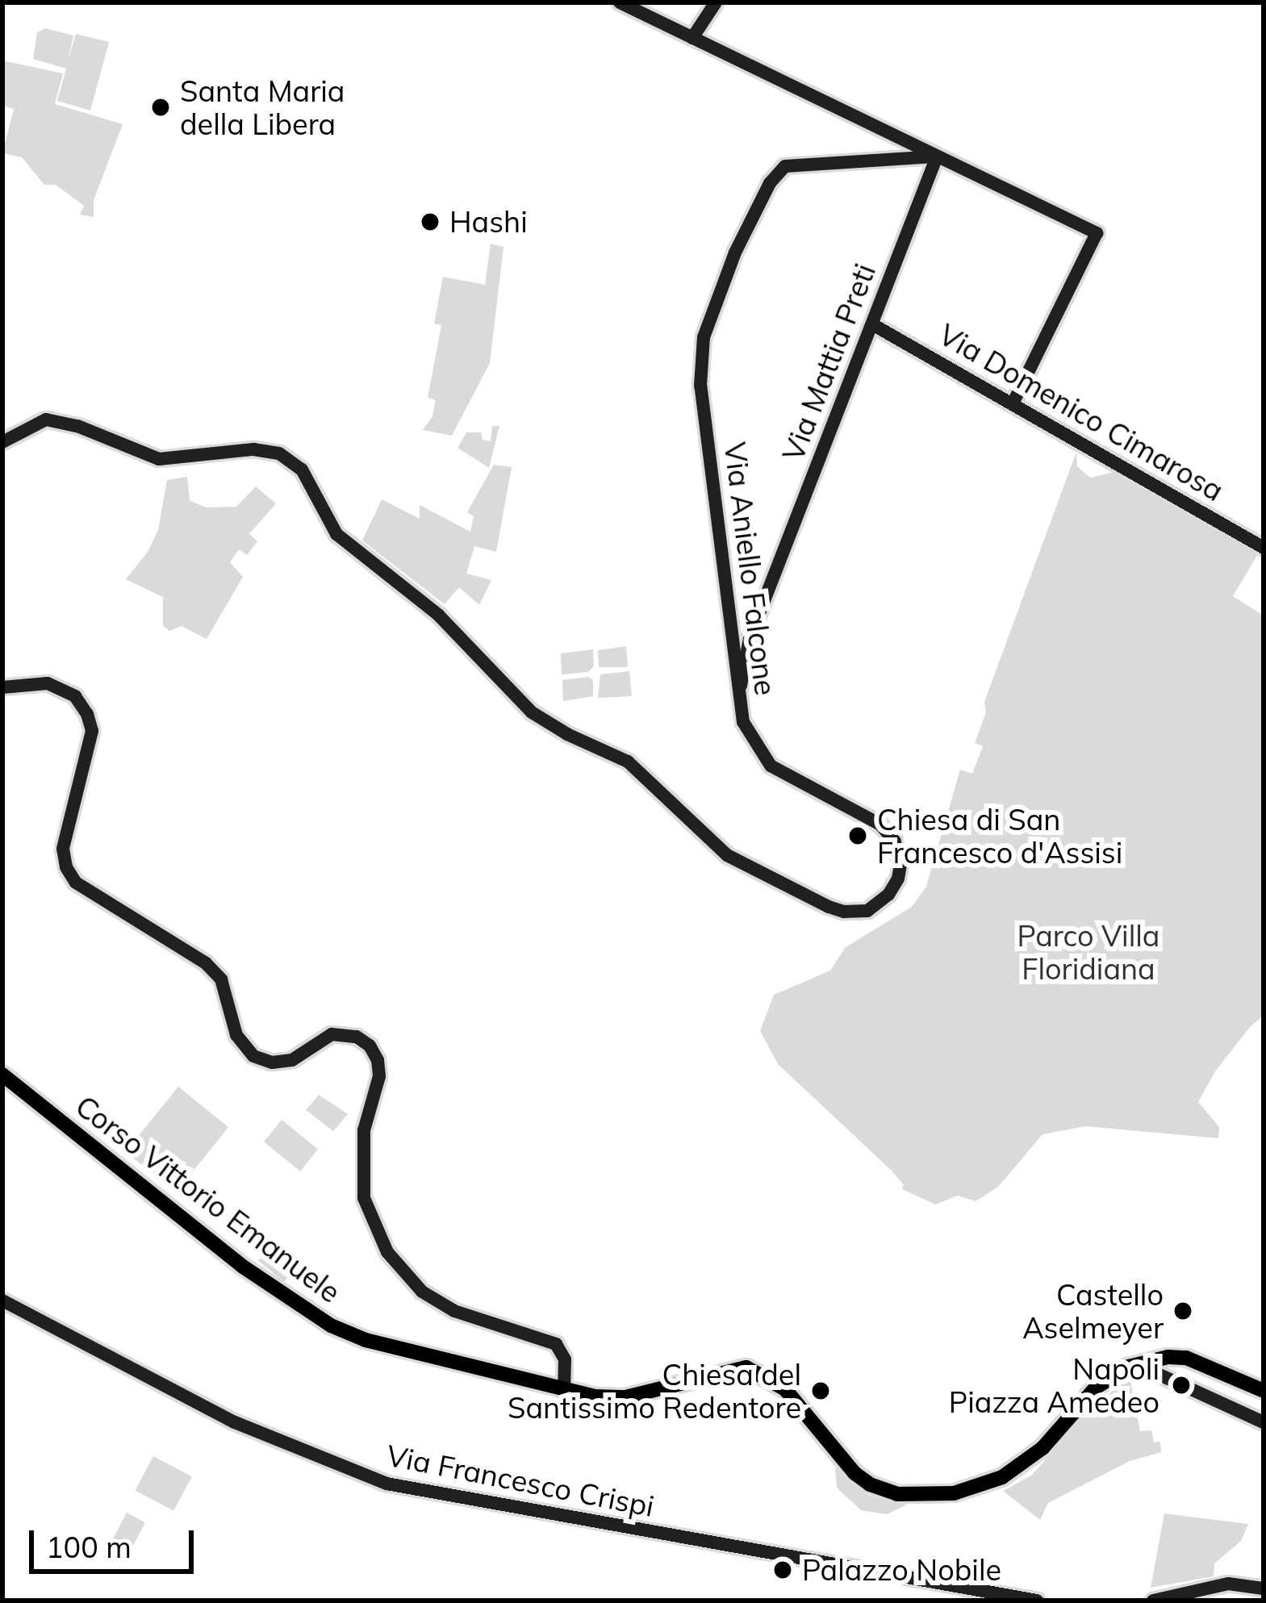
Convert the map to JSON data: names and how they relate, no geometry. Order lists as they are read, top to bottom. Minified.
{"streets":{"main road":["Corso Vittorio Emanuele"],"street":["Via Mattia Preti","Via Domenico Cimarosa","Via Aniello Falcone","Via Francesco Crispi"]},"crossings":[["Via Mattia Preti","Via Domenico Cimarosa"],["Via Mattia Preti","Via Aniello Falcone"]],"parks":["Parco Villa Floridiana"],"places":["Santa Maria della Libera","Hashi","Chiesa di San Francesco d'Assisi","Castello Aselmeyer","Napoli Piazza Amedeo","Chiesa del Santissimo Redentore","Palazzo Nobile"],"scale_bar":"100 m"}
